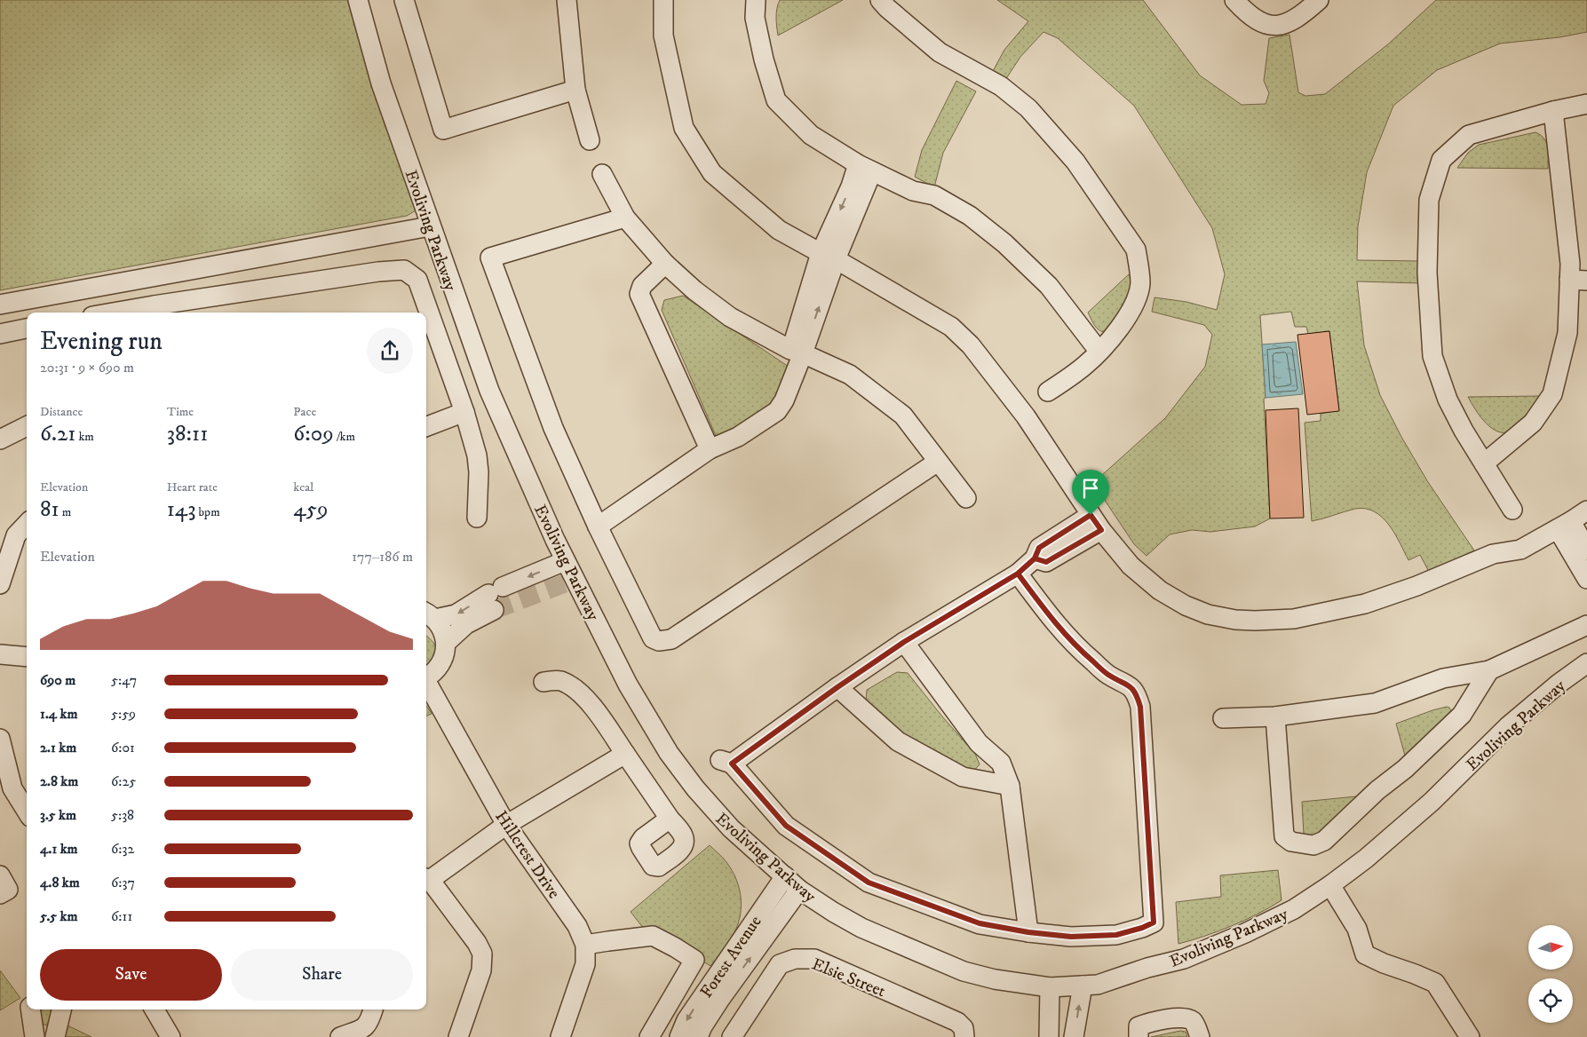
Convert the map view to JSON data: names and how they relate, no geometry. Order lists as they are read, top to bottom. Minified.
{"streets":{"street":["Evoliving Parkway","Hillcrest Drive","Forest Avenue","Elsie Street"]},"crossings":[["Evoliving Parkway","Forest Avenue"]],"north":"right","page":{"heading":["Evening run","20:31 · 9 × 690 m"],"stats":[["Distance","6.21 km"],["Time","38:11"],["Pace","6:09 /km"],["Elevation","81 m"],["Heart rate","143 bpm"],["kcal","459"]],"chart":["Elevation","177–186 m"],"list":[{"name":"690 m","note":"5:47"},{"name":"1.4 km","note":"5:59"},{"name":"2.1 km","note":"6:01"},{"name":"2.8 km","note":"6:25"},{"name":"3.5 km","note":"5:38"},{"name":"4.1 km","note":"6:32"},{"name":"4.8 km","note":"6:37"},{"name":"5.5 km","note":"6:11"}],"buttons":["Save","Share"]}}
